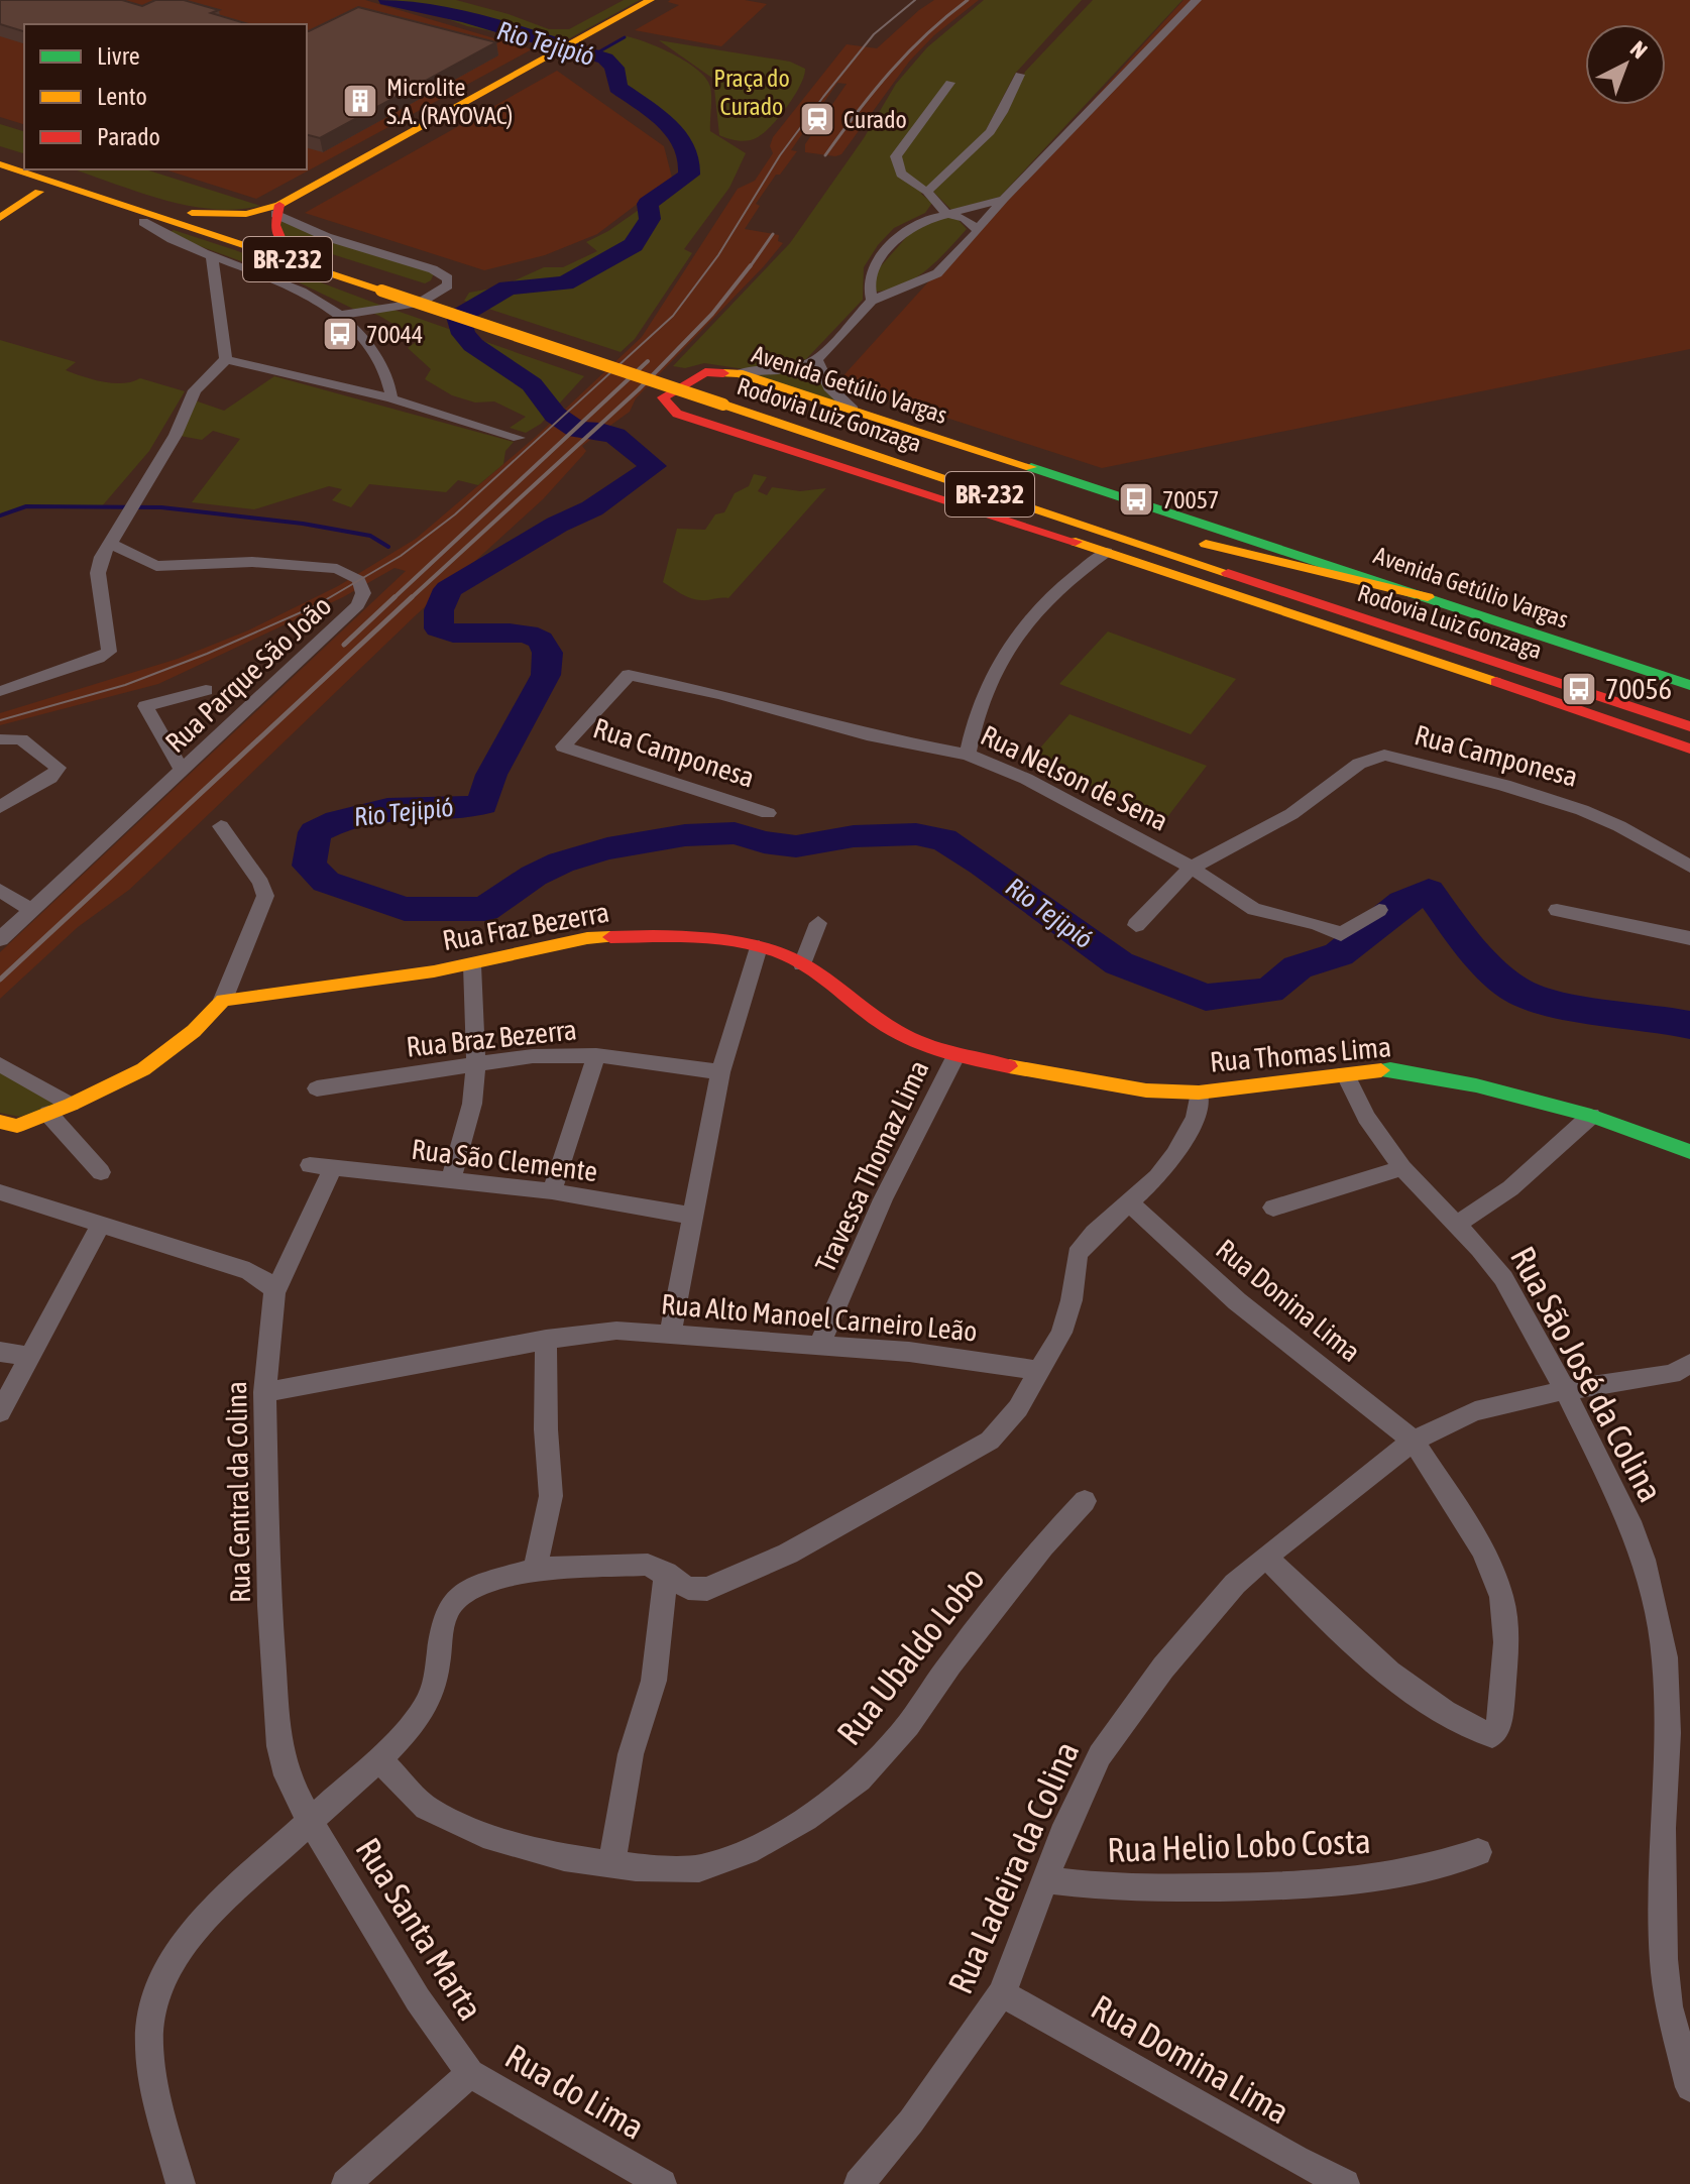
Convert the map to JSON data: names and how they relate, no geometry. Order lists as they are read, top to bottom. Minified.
{"streets":{"main road":["BR-232","Avenida Getúlio Vargas","Rodovia Luiz Gonzaga","Rua Fraz Bezerra","Rua Thomas Lima"],"street":["Rua Parque São João","Rua Camponesa","Rua Nelson de Sena","Rua Braz Bezerra","Rua São Clemente","Travessa Thomaz Lima","Rua Donina Lima","Rua Alto Manoel Carneiro Leão","Rua São José da Colina","Rua Central da Colina","Rua Ubaldo Lobo","Rua Helio Lobo Costa","Rua Ladeira da Colina","Rua Santa Marta","Rua Domina Lima","Rua do Lima"]},"crossings":[["Avenida Getúlio Vargas","Rodovia Luiz Gonzaga"],["Rua Camponesa","Rua Nelson de Sena"],["Rua Fraz Bezerra","Rua Thomas Lima"],["Rua Fraz Bezerra","Travessa Thomaz Lima"],["Rua Thomas Lima","Travessa Thomaz Lima"],["Rua Thomas Lima","Rua São José da Colina"],["Rua São Clemente","Rua Central da Colina"],["Travessa Thomaz Lima","Rua Alto Manoel Carneiro Leão"],["Rua Donina Lima","Rua Ladeira da Colina"],["Rua Alto Manoel Carneiro Leão","Rua Central da Colina"],["Rua São José da Colina","Rua Ladeira da Colina"],["Rua Central da Colina","Rua Santa Marta"],["Rua Helio Lobo Costa","Rua Ladeira da Colina"],["Rua Ladeira da Colina","Rua Domina Lima"],["Rua Santa Marta","Rua do Lima"]],"water":["Rio Tejipió"],"parks":["Praça do Curado"],"places":{"building":["Microlite S.A. (RAYOVAC)"],"station":["Curado"],"bus stop":["70044","70057","70056"]},"legend":["Livre","Lento","Parado"],"north":"top right"}
